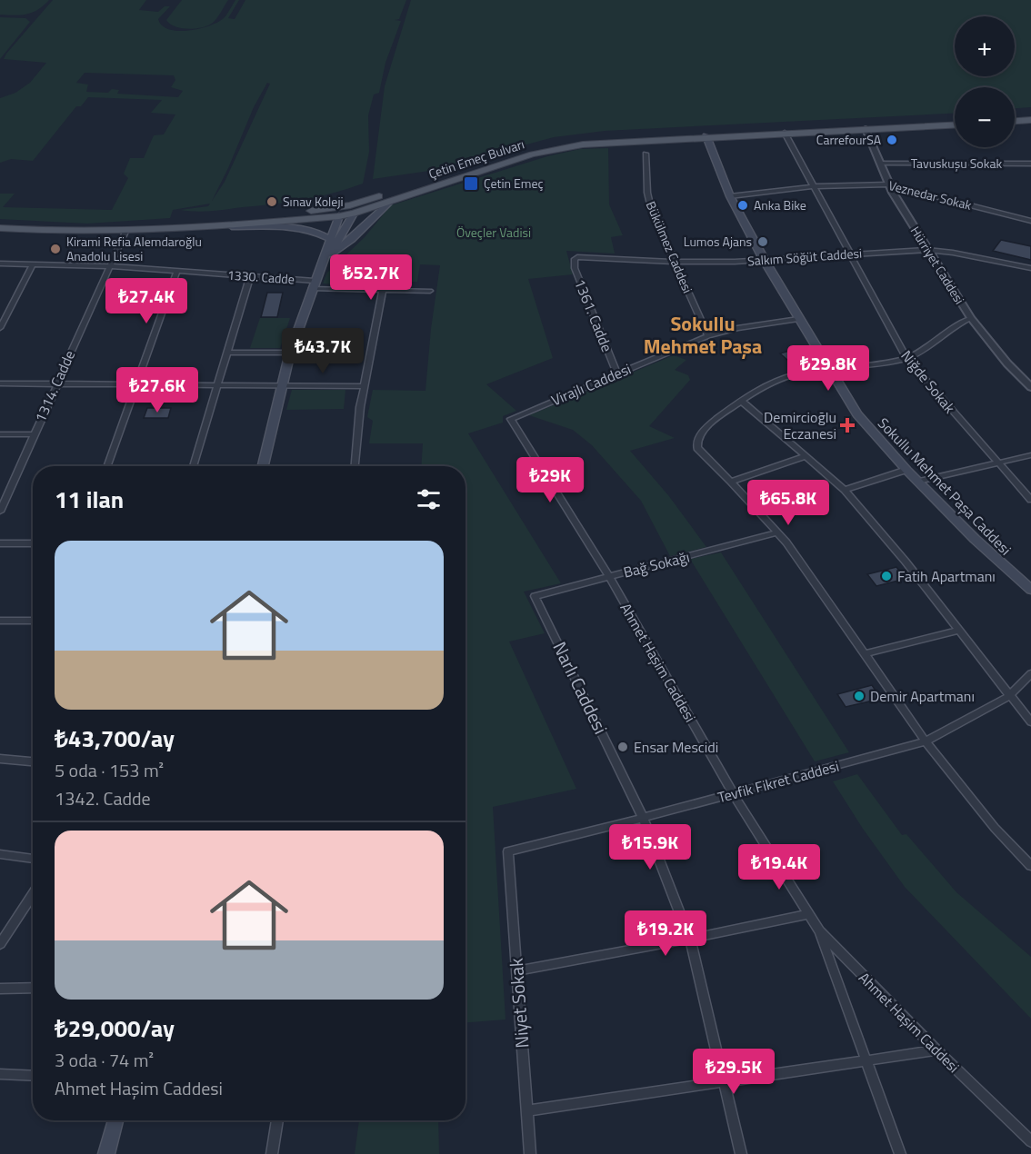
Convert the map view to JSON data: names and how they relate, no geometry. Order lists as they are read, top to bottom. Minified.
{"streets":{"main road":["Çetin Emeç Bulvarı","Sokullu Mehmet Paşa Caddesi"],"street":["Tavuskuşu Sokak","Veznedar Sokak","Bükülmez Caddesi","Salkım Söğüt Caddesi","Hürriyet Caddesi","1330. Cadde","1361. Cadde","Niğde Sokak","Virajlı Caddesi","1314. Cadde","Bağ Sokağı","Ahmet Haşim Caddesi","Narlı Caddesi","Tevfik Fikret Caddesi","Niyet Sokak"]},"crossings":[["Çetin Emeç Bulvarı","Hürriyet Caddesi"],["Çetin Emeç Bulvarı","Niğde Sokak"],["Çetin Emeç Bulvarı","1314. Cadde"],["Çetin Emeç Bulvarı","Sokullu Mehmet Paşa Caddesi"],["Tavuskuşu Sokak","Hürriyet Caddesi"],["Veznedar Sokak","Hürriyet Caddesi"],["Veznedar Sokak","Niğde Sokak"],["Veznedar Sokak","Sokullu Mehmet Paşa Caddesi"],["Bükülmez Caddesi","Salkım Söğüt Caddesi"],["Bükülmez Caddesi","Virajlı Caddesi"],["Salkım Söğüt Caddesi","Hürriyet Caddesi"],["Salkım Söğüt Caddesi","1361. Cadde"],["Salkım Söğüt Caddesi","Niğde Sokak"],["Salkım Söğüt Caddesi","Sokullu Mehmet Paşa Caddesi"],["1330. Cadde","1314. Cadde"],["1361. Cadde","Virajlı Caddesi"],["Virajlı Caddesi","Sokullu Mehmet Paşa Caddesi"],["Virajlı Caddesi","Ahmet Haşim Caddesi"],["Bağ Sokağı","Ahmet Haşim Caddesi"],["Bağ Sokağı","Narlı Caddesi"],["Ahmet Haşim Caddesi","Tevfik Fikret Caddesi"],["Narlı Caddesi","Tevfik Fikret Caddesi"],["Tevfik Fikret Caddesi","Niyet Sokak"]],"districts":["Sokullu Mehmet Paşa"],"parks":["Öveçler Vadisi"],"places":{"other":["CarrefourSA","Sınav Koleji","Anka Bike","Lumos Ajans","Kirami Refia Alemdaroğlu Anadolu Lisesi","Fatih Apartmanı","Demir Apartmanı","Ensar Mescidi"],"transit":["Çetin Emeç"],"health":["Demircioğlu Eczanesi"]},"page":{"map_buttons":["+","−"],"price":["₺52.7K","₺27.4K","₺43.7K","₺29.8K","₺27.6K","₺29K","₺65.8K","₺15.9K","₺19.4K","₺19.2K","₺29.5K"],"heading":"11 ilan","list":[{"name":"₺43,700/ay","note":"5 oda · 153 m² · 1342. Cadde"},{"name":"₺29,000/ay","note":"3 oda · 74 m² · Ahmet Haşim Caddesi"}]}}
